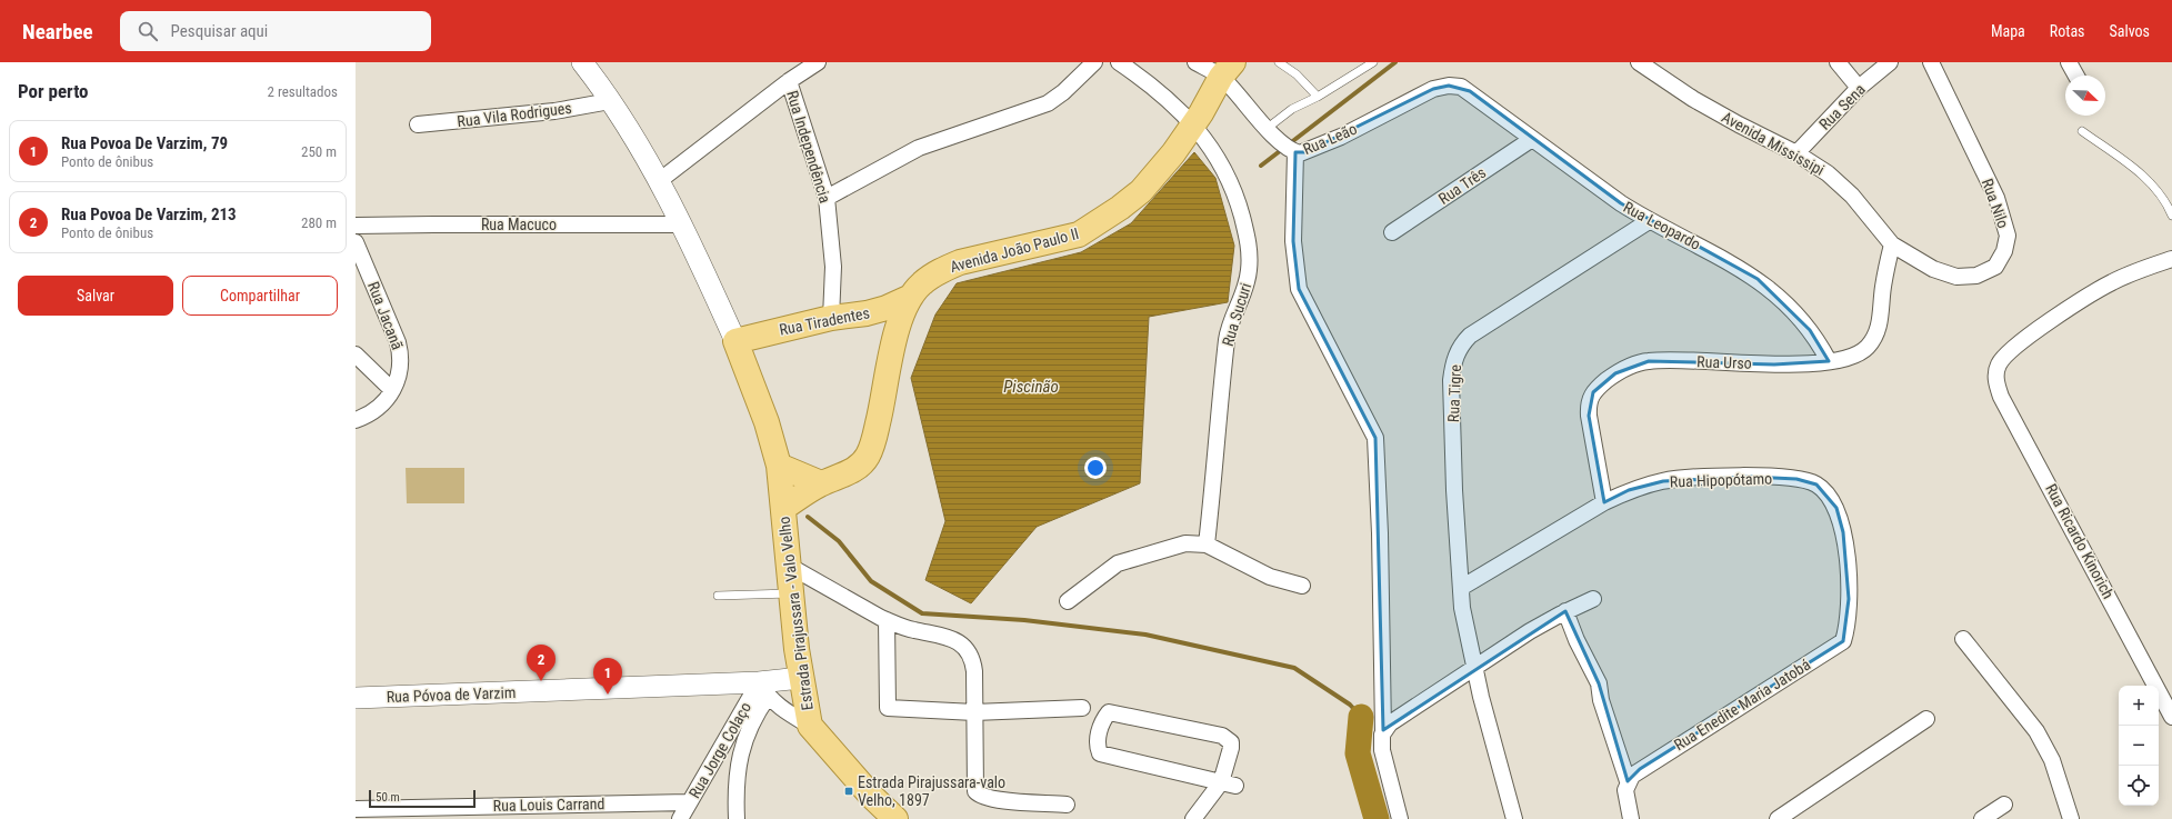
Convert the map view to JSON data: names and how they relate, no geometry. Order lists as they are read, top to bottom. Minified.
{"streets":{"main road":["Avenida João Paulo II","Rua Tiradentes","Estrada Pirajussara - Valo Velho","Rua Póvoa de Varzim"],"street":["Rua Sena","Rua Vila Rodrigues","Rua Leão","Avenida Mississipi","Rua Independência","Rua Três","Rua Nilo","Rua Macuco","Rua Leopardo","Rua Sucuri","Rua Jacanã","Rua Urso","Rua Tigre","Rua Hipopótamo","Rua Ricardo Kinorich","Rua Enedite Maria Jatobá","Rua Jorge Colaço","Rua Louis Carrand"]},"crossings":[["Rua Sena","Avenida Mississipi"],["Rua Leão","Rua Leopardo"],["Rua Leão","Avenida João Paulo II"],["Avenida Mississipi","Rua Nilo"],["Avenida Mississipi","Rua Urso"],["Rua Independência","Rua Tiradentes"],["Rua Três","Rua Leopardo"],["Rua Nilo","Rua Urso"],["Rua Leopardo","Rua Urso"],["Rua Leopardo","Rua Tigre"],["Avenida João Paulo II","Rua Sucuri"],["Avenida João Paulo II","Rua Tiradentes"],["Avenida João Paulo II","Estrada Pirajussara - Valo Velho"],["Rua Tiradentes","Estrada Pirajussara - Valo Velho"],["Rua Urso","Rua Hipopótamo"],["Rua Tigre","Rua Hipopótamo"],["Rua Hipopótamo","Rua Enedite Maria Jatobá"],["Estrada Pirajussara - Valo Velho","Rua Póvoa de Varzim"],["Rua Póvoa de Varzim","Rua Jorge Colaço"],["Rua Jorge Colaço","Rua Louis Carrand"]],"water":["Piscinão"],"places":{"transit":["Estrada Pirajussara-valo Velho, 1897"]},"scale_bar":"50 m","north":"bottom right","page":{"header":"Nearbee","search":"Pesquisar aqui","nav":["Mapa","Rotas","Salvos"],"heading":["Por perto","2 resultados"],"list":[{"mark":"1","name":"Rua Povoa De Varzim, 79","note":"Ponto de ônibus","value":"250 m"},{"mark":"2","name":"Rua Povoa De Varzim, 213","note":"Ponto de ônibus","value":"280 m"}],"buttons":["Salvar","Compartilhar"],"pins":["2","1"],"map_buttons":["+","−"],"scale":"50 m"}}
